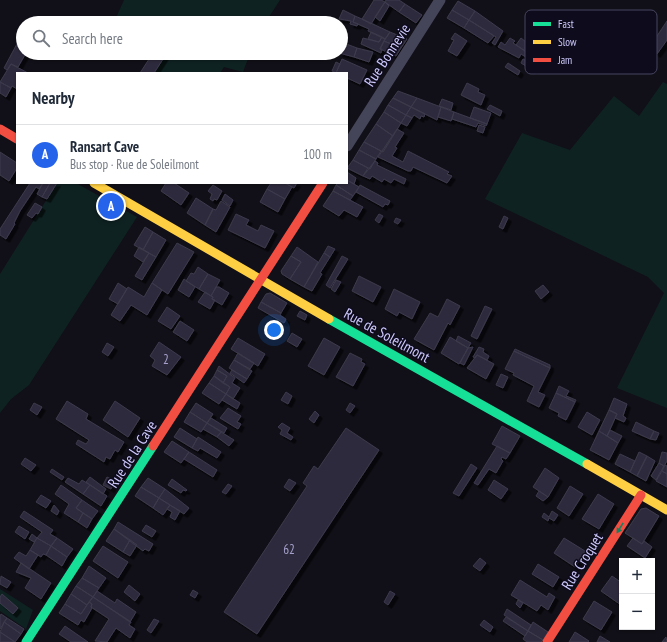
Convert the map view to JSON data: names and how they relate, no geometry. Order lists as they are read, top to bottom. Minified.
{"streets":{"street":["Rue Bonnevie","Rue de Soleilmont","Rue de la Cave","Rue Croquet"]},"crossings":[["Rue de Soleilmont","Rue de la Cave"],["Rue de Soleilmont","Rue Croquet"]],"one_way":["Rue Croquet"],"house_numbers":["2","62"],"legend":["Fast","Slow","Jam"],"page":{"search":"Search here","heading":"Nearby","list":[{"mark":"A","name":"Ransart Cave","note":"Bus stop · Rue de Soleilmont","value":"100 m"}],"pins":"A","map_buttons":["+","−"]}}
